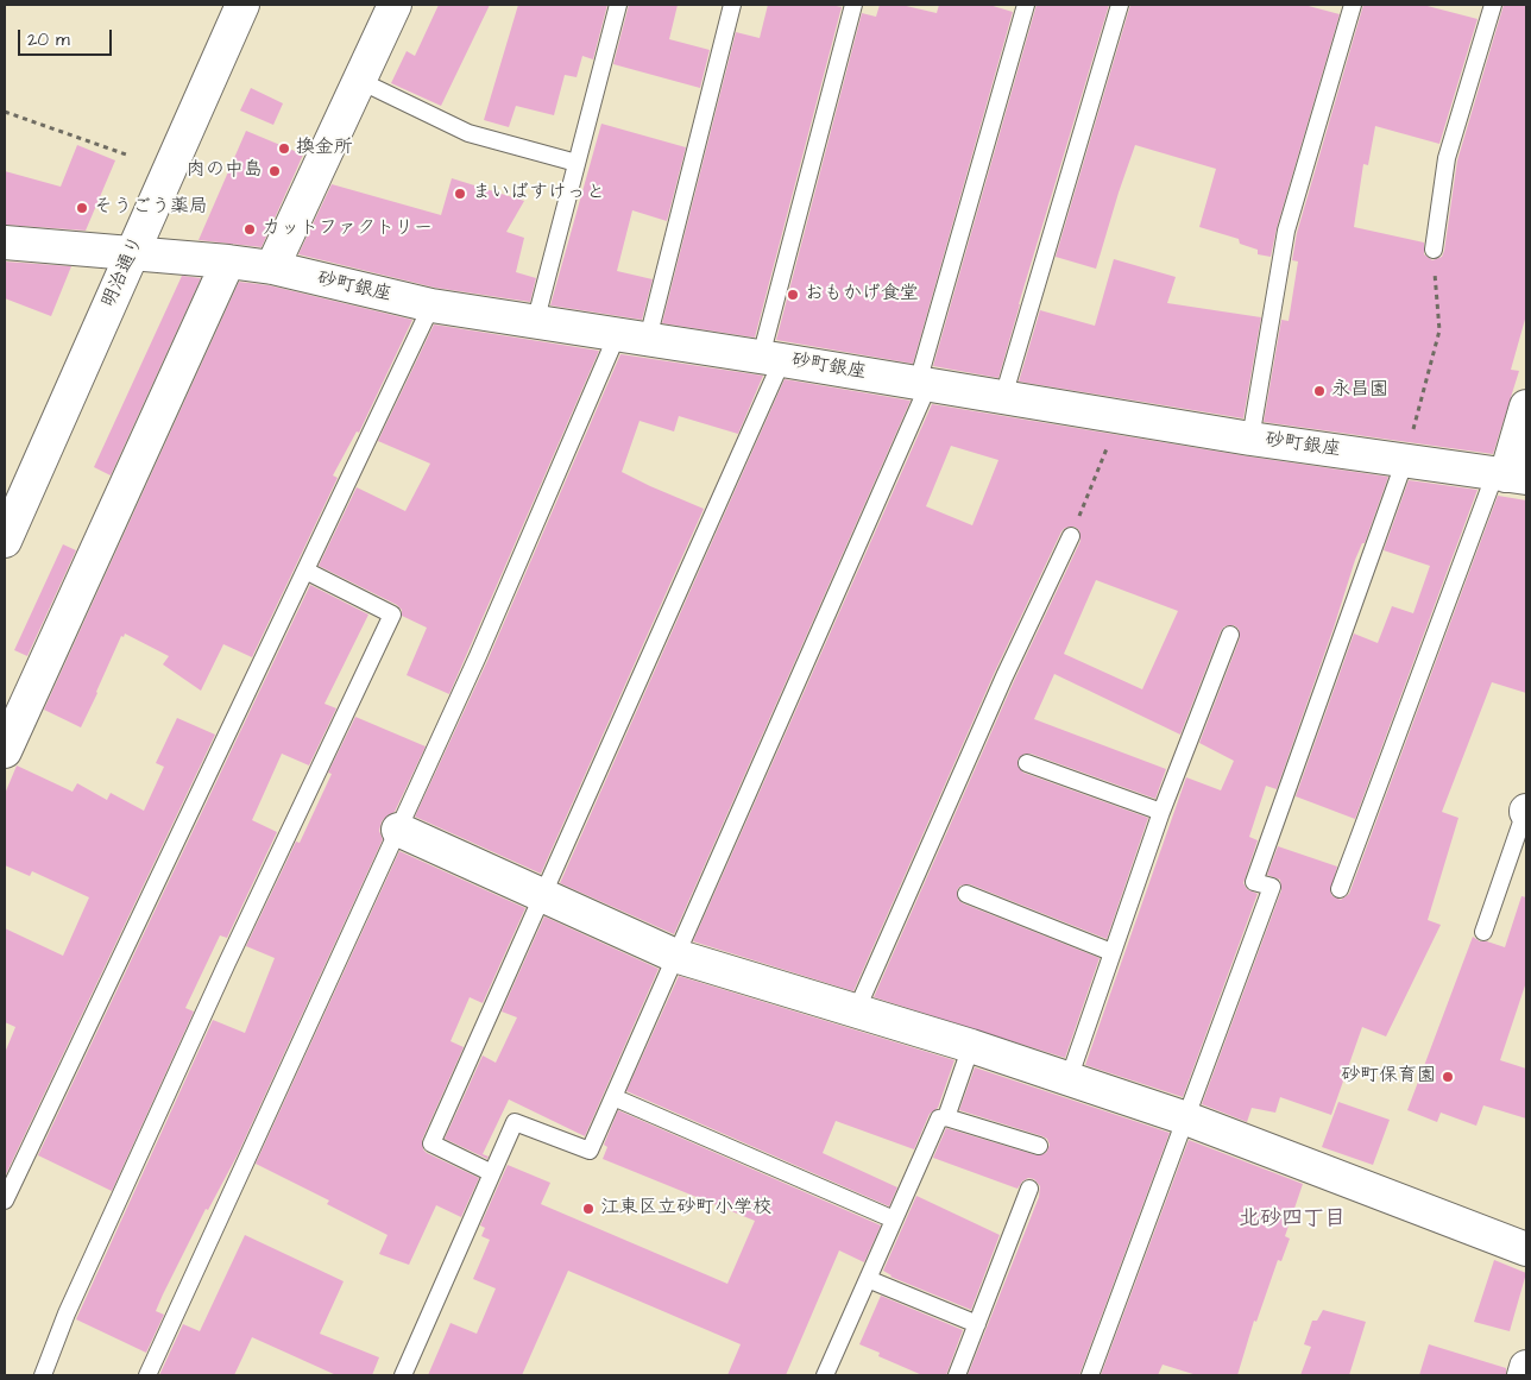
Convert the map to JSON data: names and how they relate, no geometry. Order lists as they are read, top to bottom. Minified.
{"streets":{"street":["明治通り","砂町銀座"]},"crossings":[["明治通り","砂町銀座"]],"districts":["北砂四丁目"],"places":["換金所","肉の中島","まいばすけっと","そうごう薬局","カットファクトリー","おもかげ食堂","永昌園","砂町保育園","江東区立砂町小学校"],"scale_bar":"20 m"}
